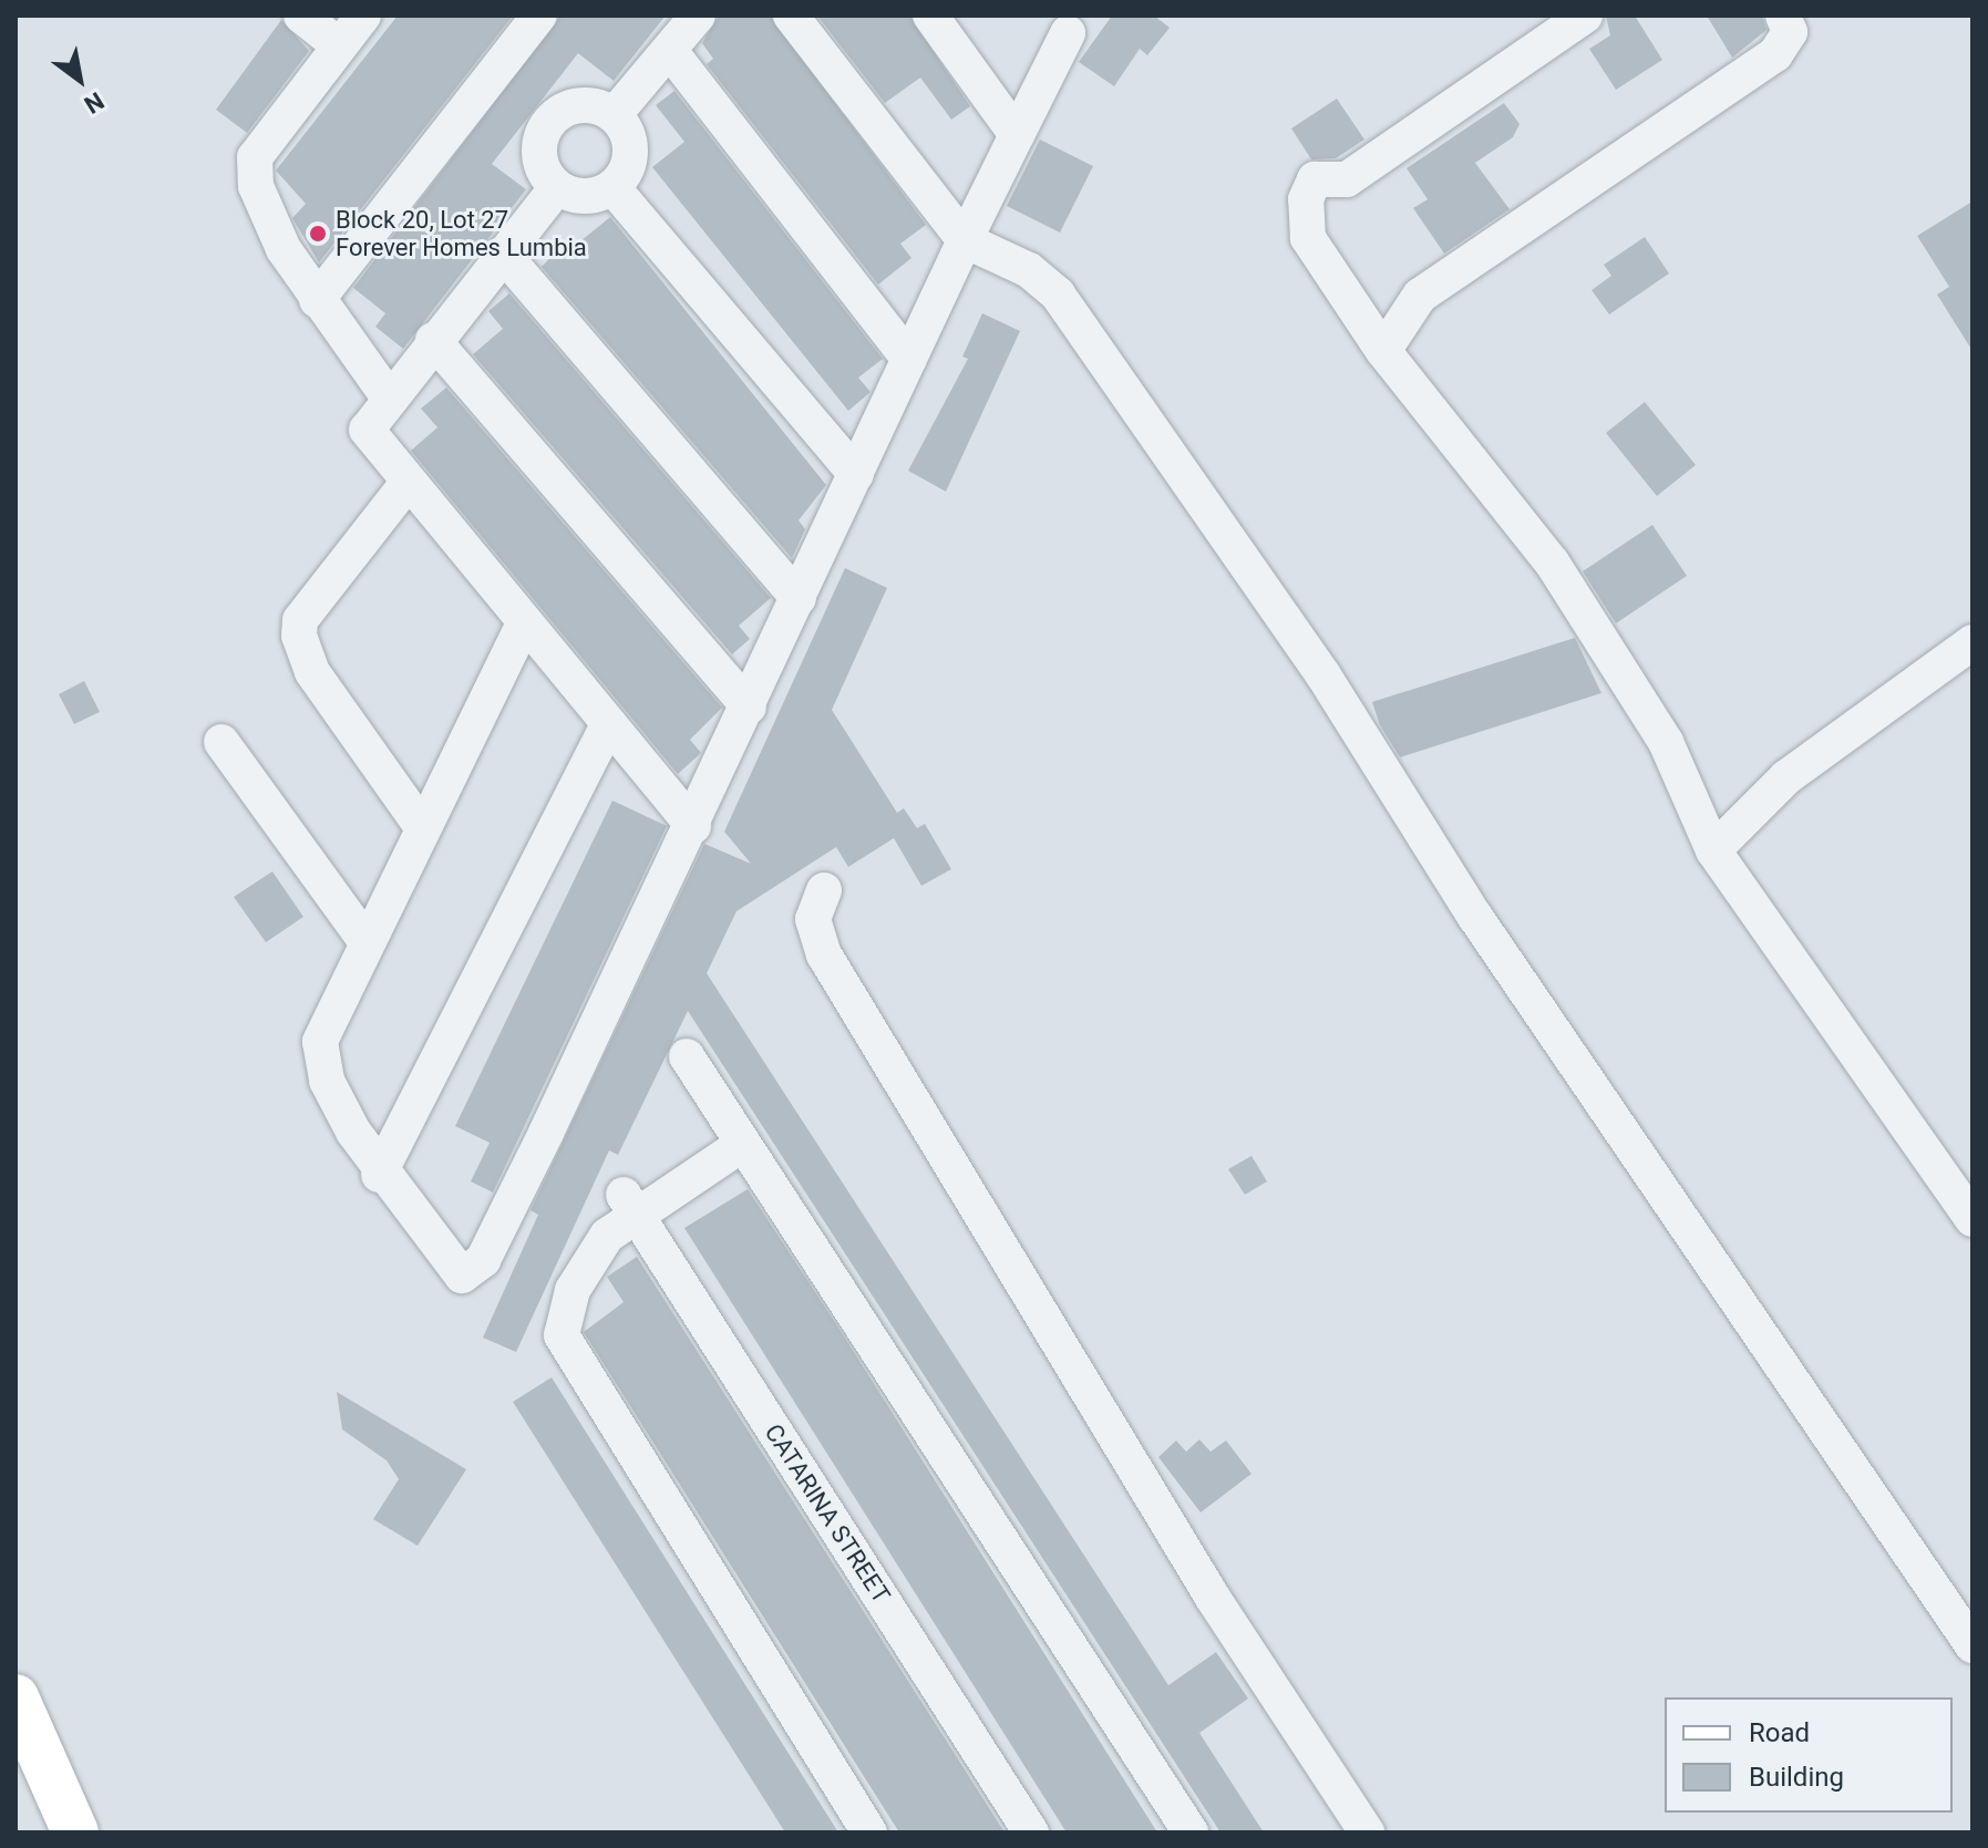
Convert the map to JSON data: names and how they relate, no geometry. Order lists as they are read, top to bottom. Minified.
{"streets":{"street":["CATARINA STREET"]},"places":["Block 20, Lot 27 Forever Homes Lumbia"],"legend":["Road","Building"],"north":"bottom right"}
